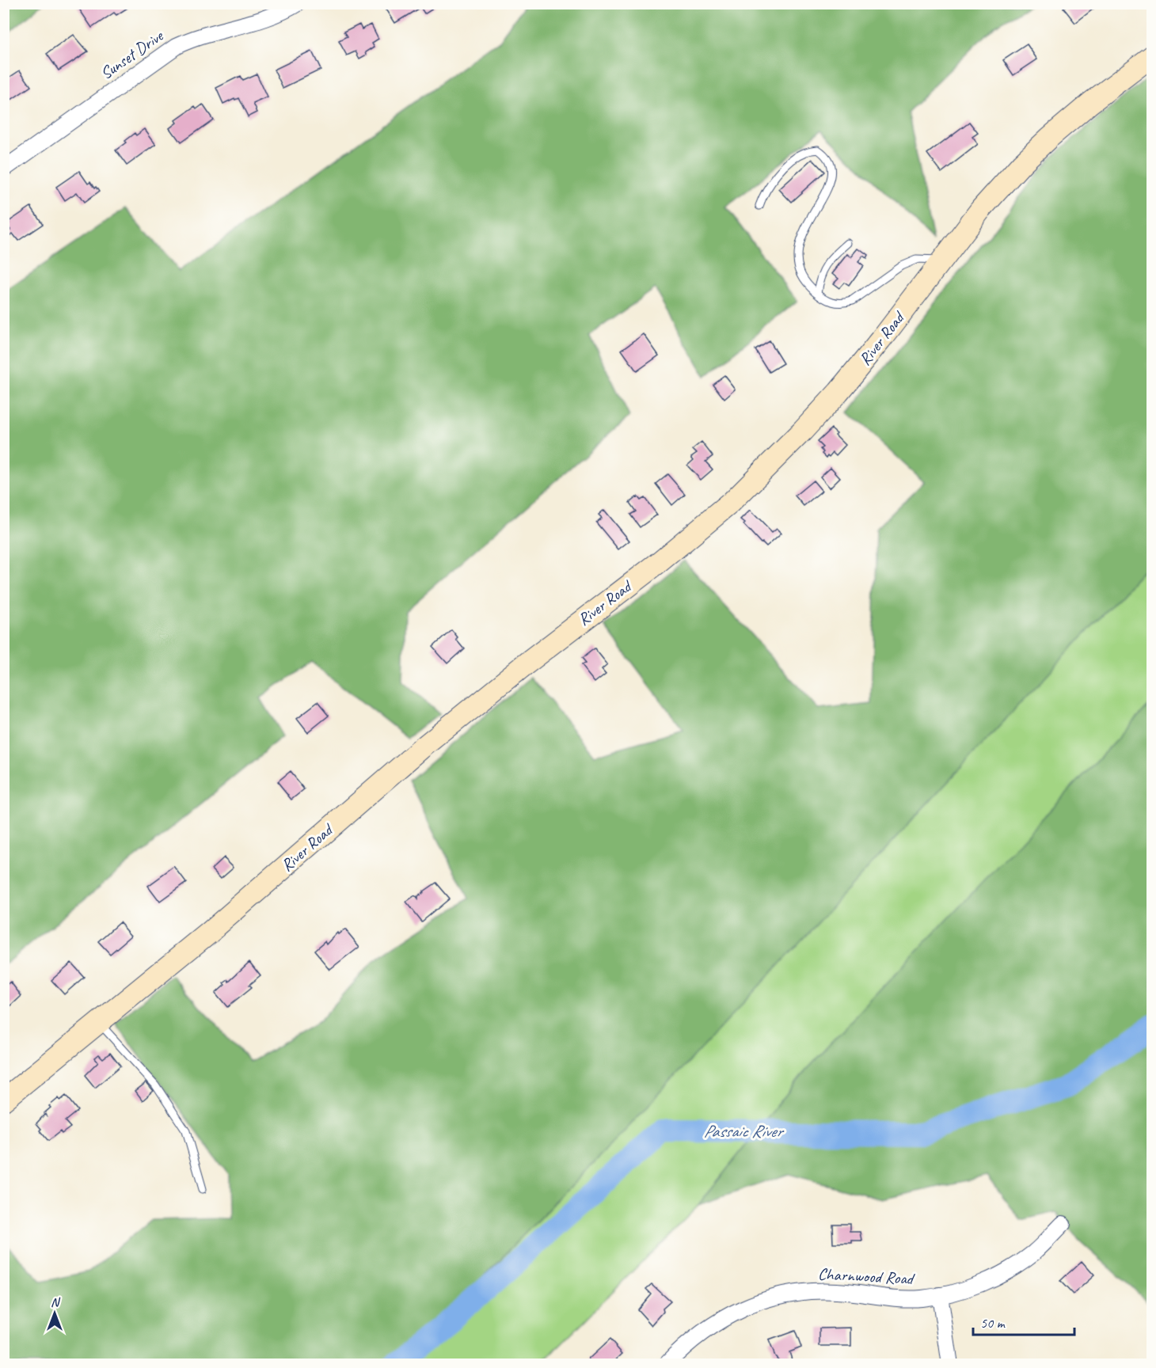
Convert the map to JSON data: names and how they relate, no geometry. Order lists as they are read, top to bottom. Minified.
{"streets":{"street":["Sunset Drive","River Road","Charnwood Road"]},"water":["Passaic River"],"scale_bar":"50 m","north":"top"}
